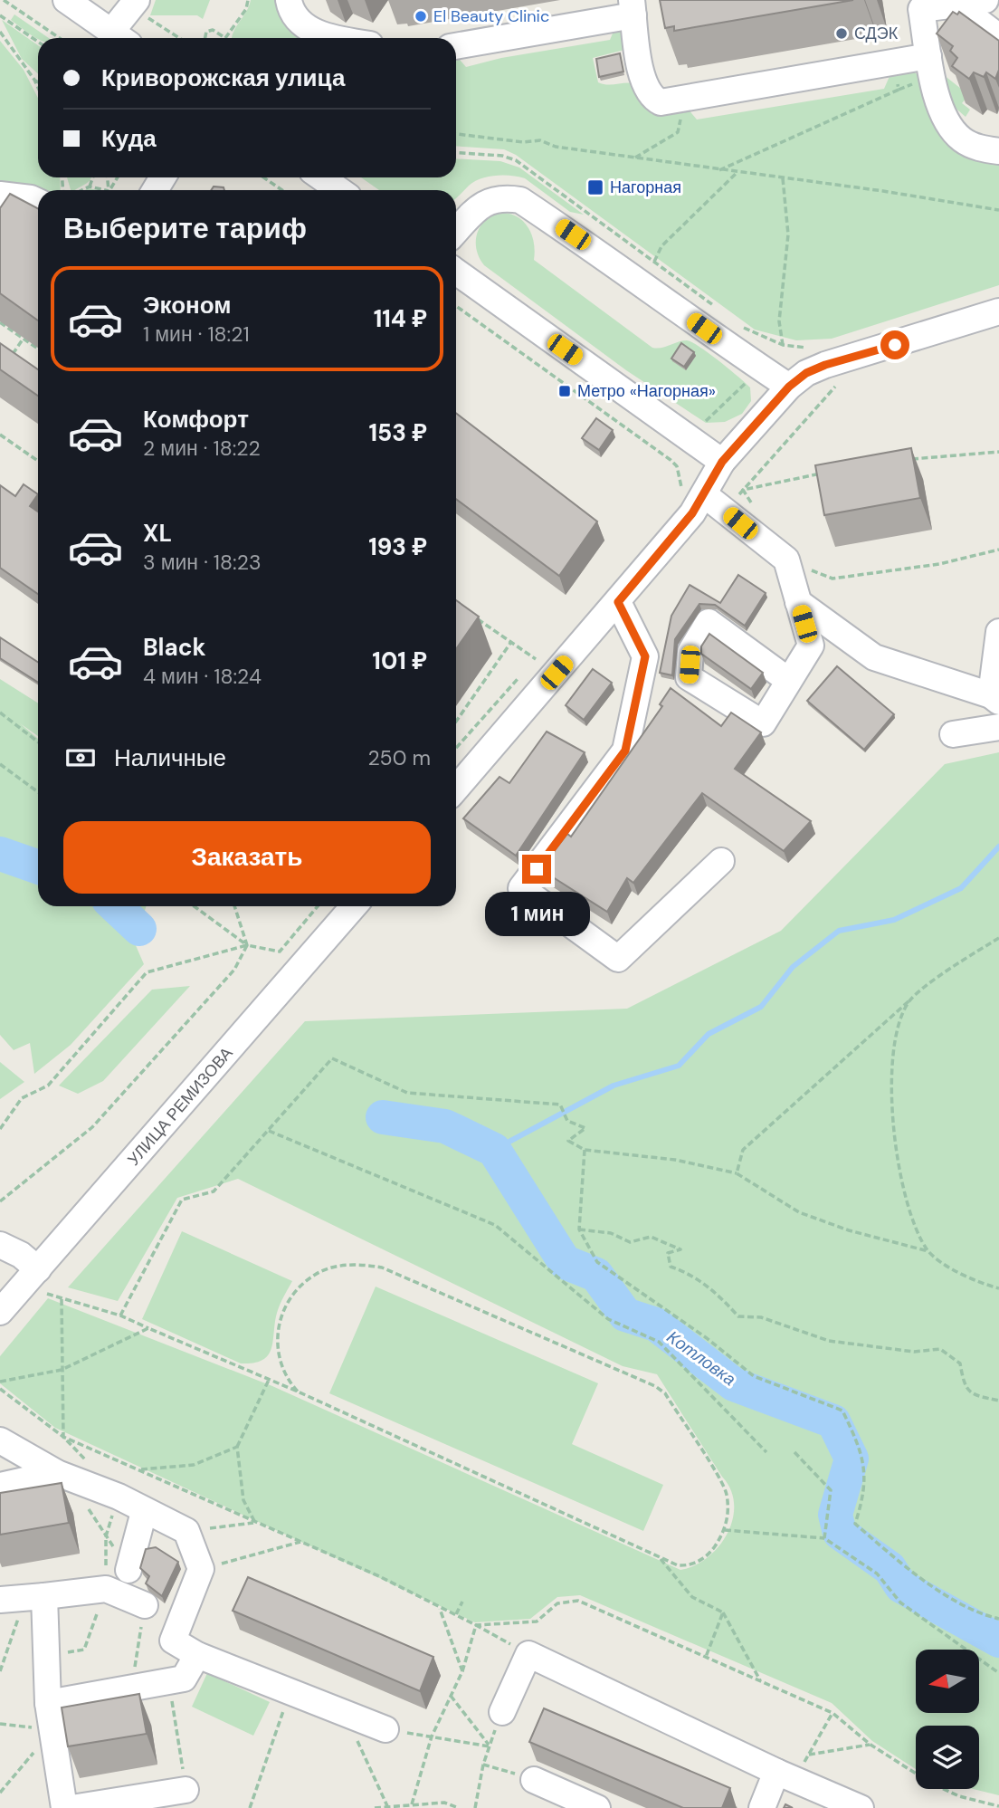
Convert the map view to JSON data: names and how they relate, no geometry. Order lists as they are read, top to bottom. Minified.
{"streets":{"street":["УЛИЦА РЕМИЗОВА"]},"water":["Котловка"],"places":{"other":["El Beauty Clinic","СДЭК"],"transit":["Нагорная","Метро «Нагорная»"]},"north":"left","page":{"banner":["Криворожская улица","Куда"],"heading":"Выберите тариф","list":[{"name":"Эконом","note":"1 мин · 18:21","value":"114 ₽"},{"name":"Комфорт","note":"2 мин · 18:22","value":"153 ₽"},{"name":"XL","note":"3 мин · 18:23","value":"193 ₽"},{"name":"Black","note":"4 мин · 18:24","value":"101 ₽"}],"pay":["Наличные","250 m"],"buttons":"Заказать","bubble":"1 мин"}}
